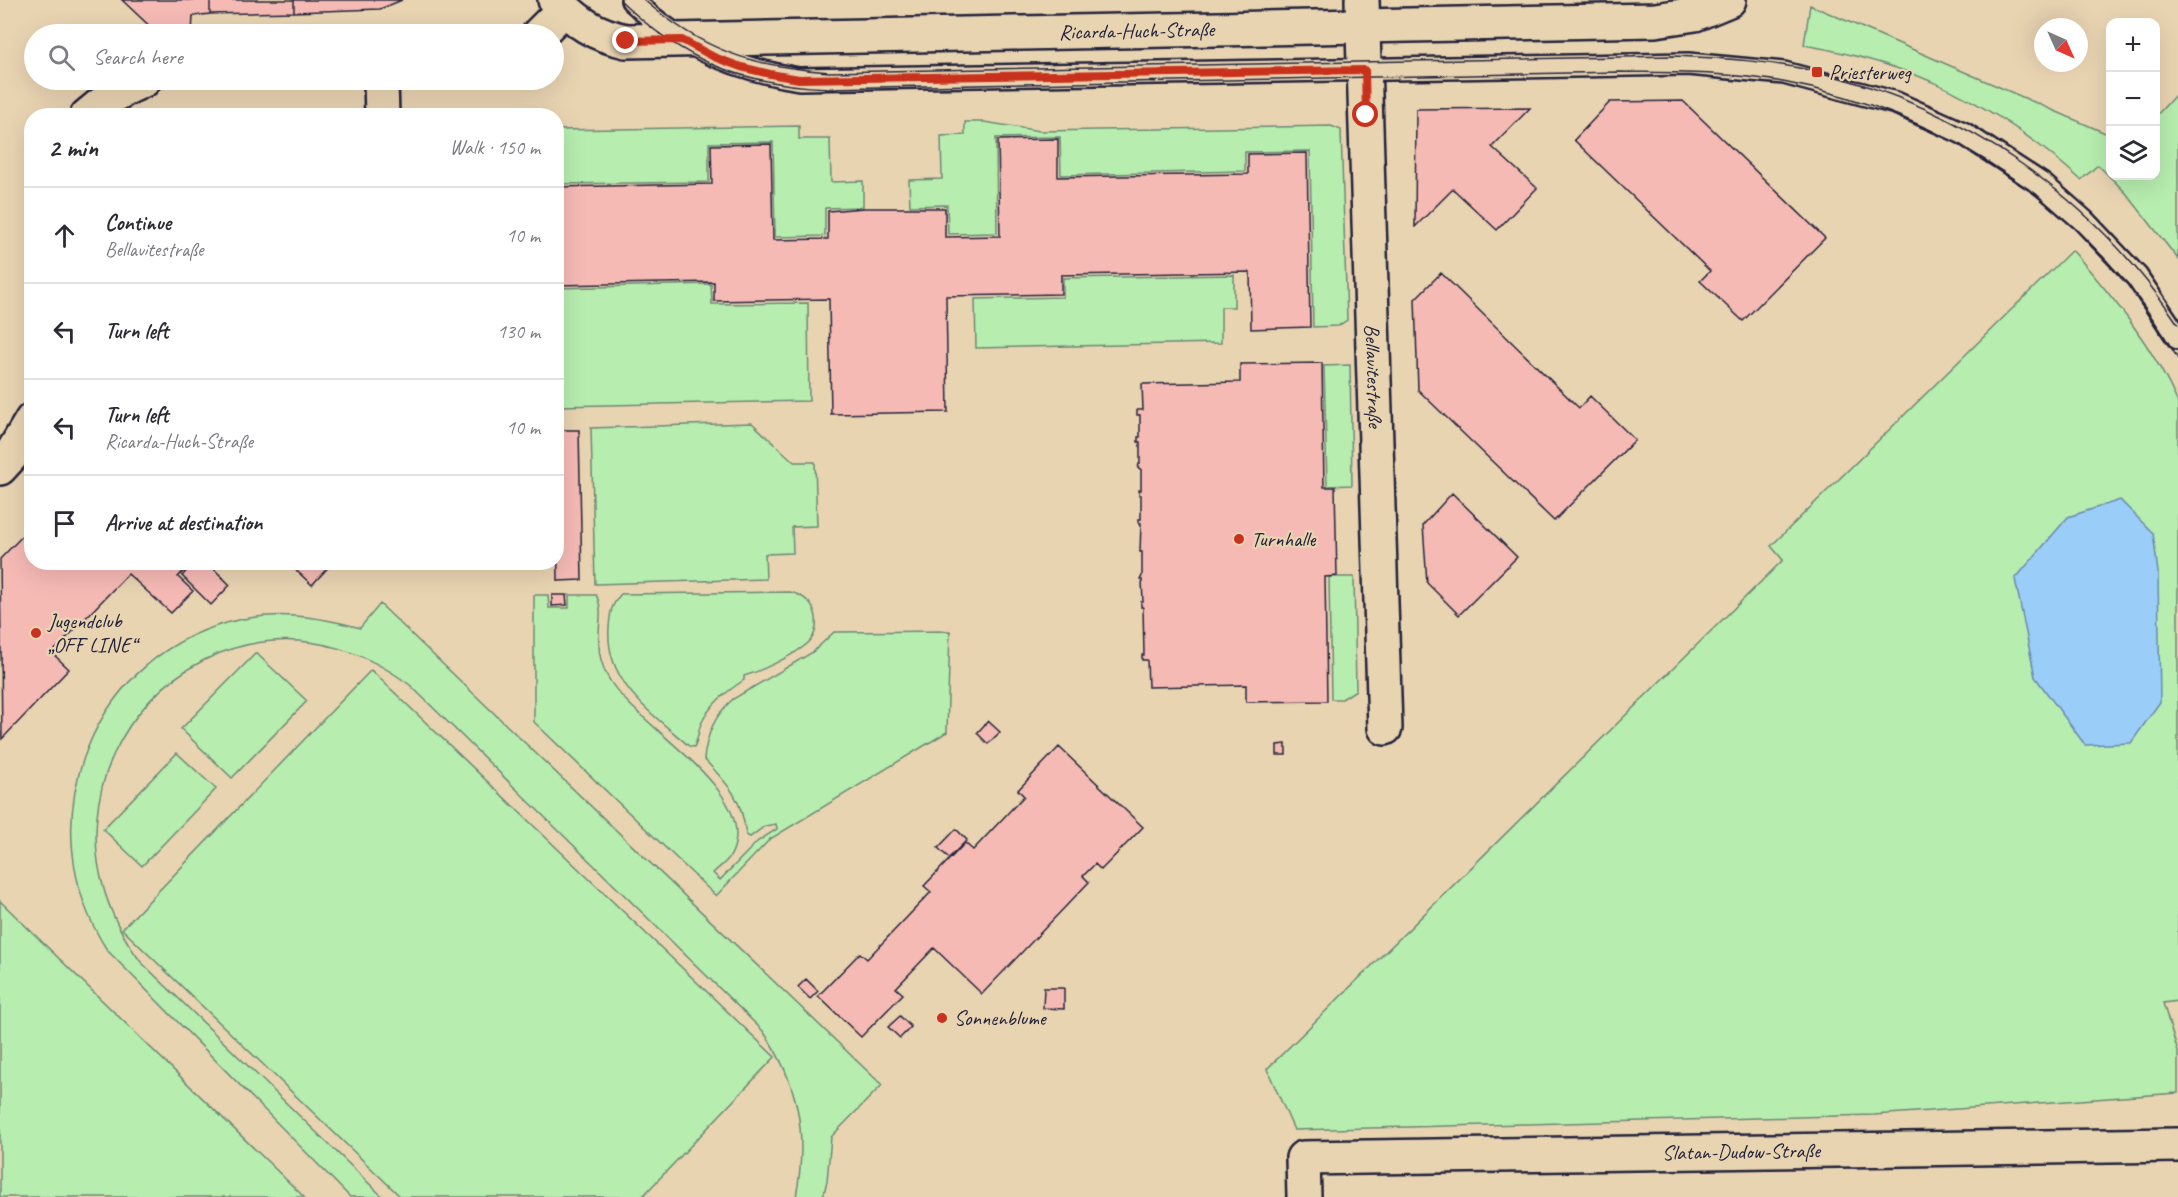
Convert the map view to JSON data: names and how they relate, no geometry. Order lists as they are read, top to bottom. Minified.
{"streets":{"street":["Ricarda-Huch-Straße","Bellavitestraße","Slatan-Dudow-Straße"]},"crossings":[["Ricarda-Huch-Straße","Bellavitestraße"]],"places":{"transit":["Priesterweg"],"other":["Turnhalle","Jugendclub „OFF LINE“","Sonnenblume"]},"north":"bottom right","page":{"map_buttons":["+","−"],"search":"Search here","heading":["2 min","Walk · 150 m"],"list":[["Continue","Bellavitestraße","10 m"],["Turn left","130 m"],["Turn left","Ricarda-Huch-Straße","10 m"],"Arrive at destination"]}}
